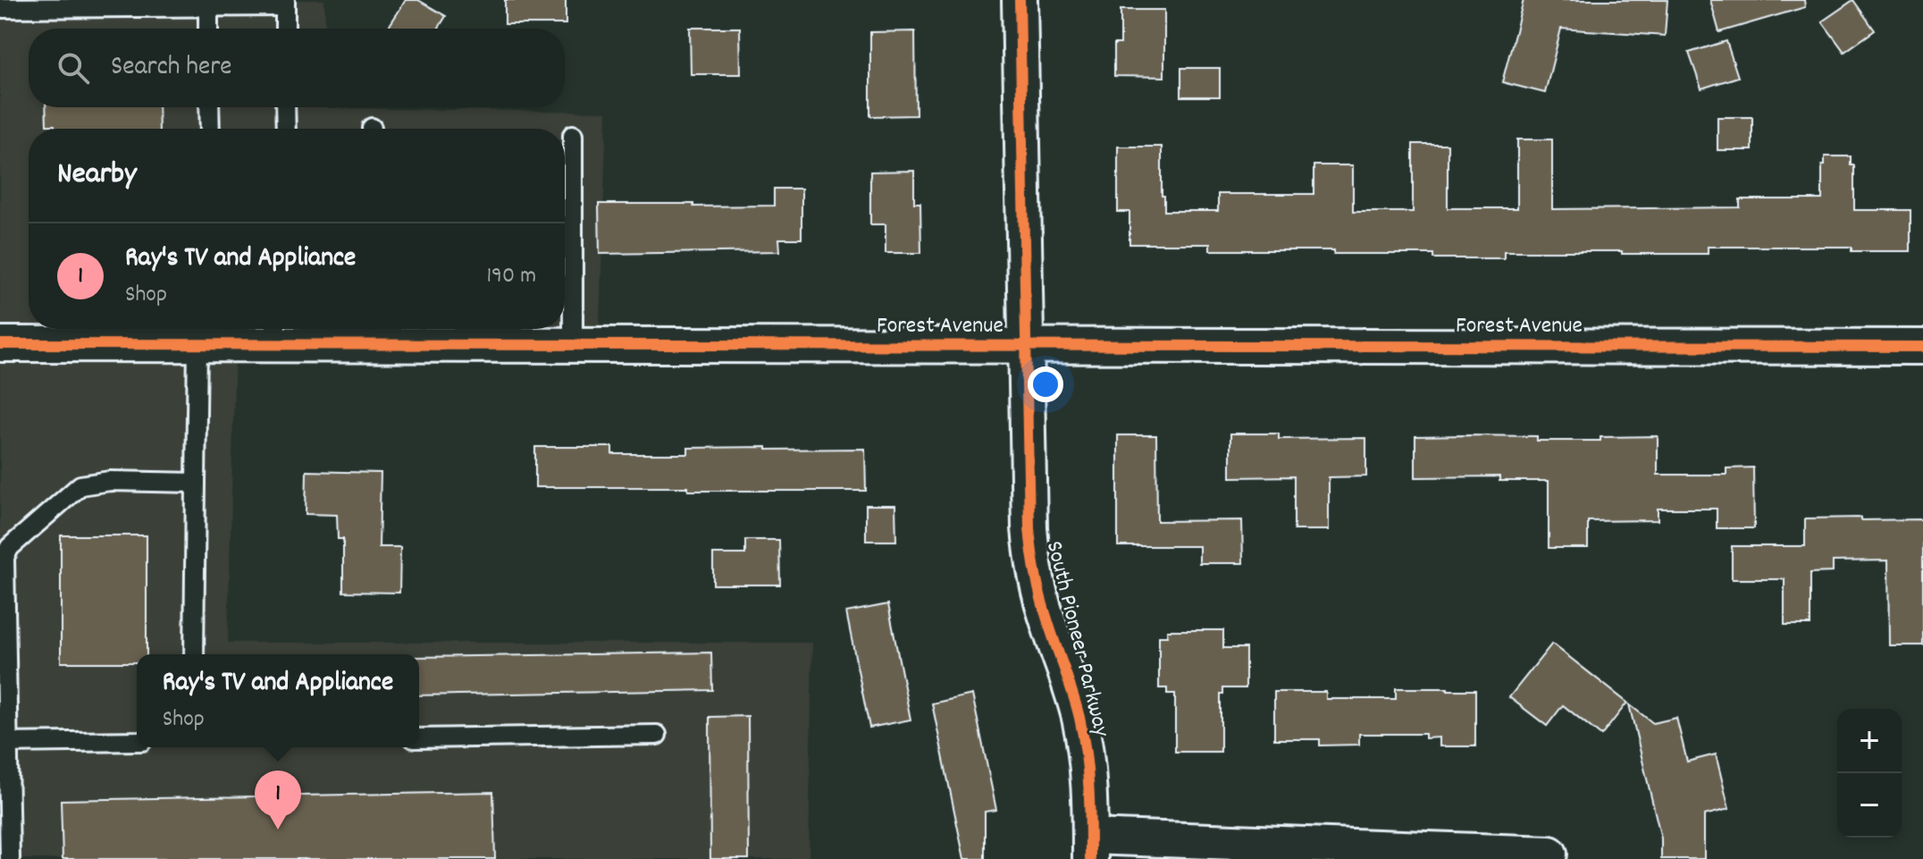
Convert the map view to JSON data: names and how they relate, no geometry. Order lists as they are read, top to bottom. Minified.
{"streets":{"street":["Forest Avenue","South Pioneer Parkway"]},"crossings":[["Forest Avenue","South Pioneer Parkway"]],"page":{"search":"Search here","heading":"Nearby","list":[{"mark":"1","name":"Ray's TV and Appliance","note":"Shop","value":"190 m"}],"popup":["Ray's TV and Appliance","Shop"],"map_buttons":["+","−"],"pins":"1"}}
